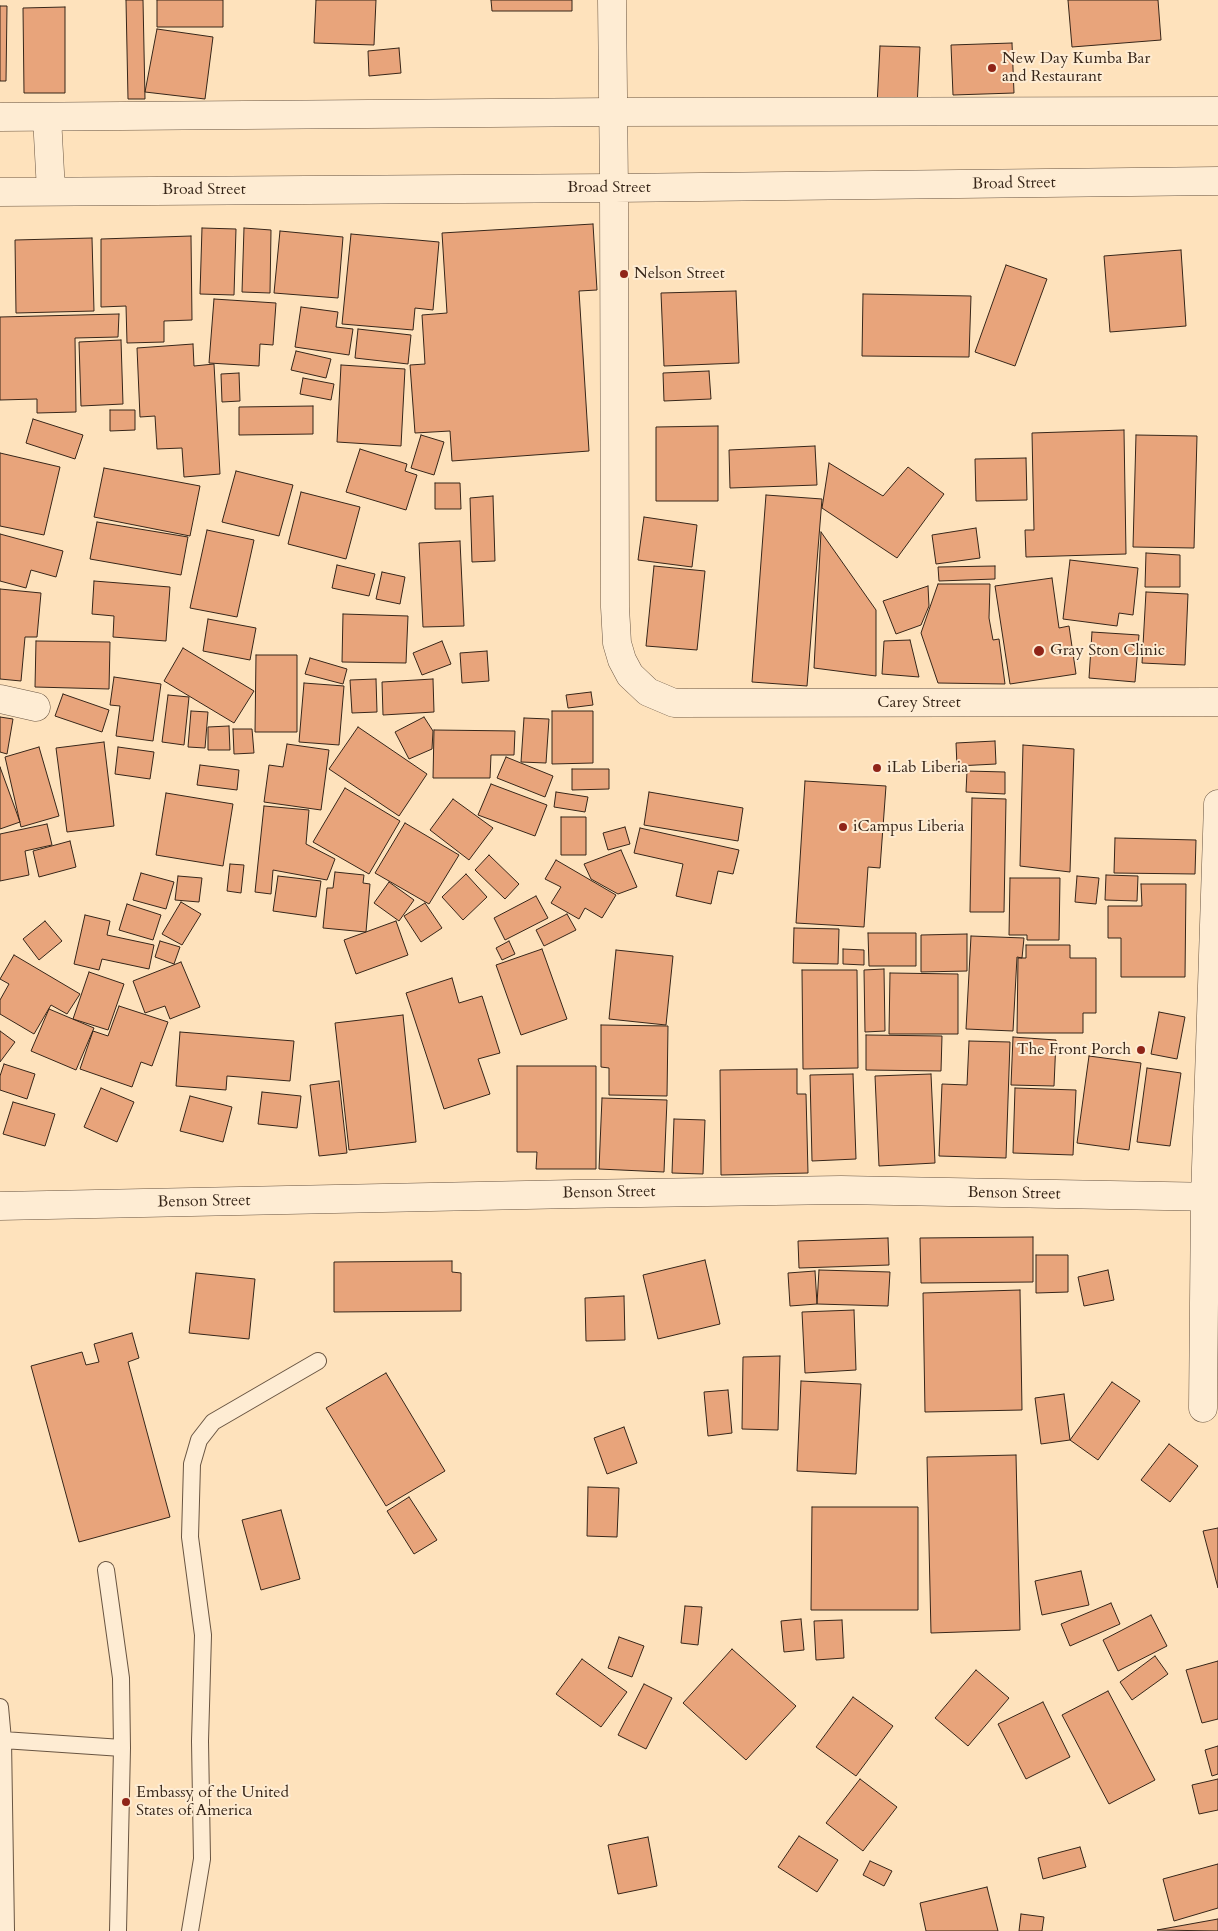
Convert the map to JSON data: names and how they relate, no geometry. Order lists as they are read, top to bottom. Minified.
{"streets":{"street":["Broad Street","Carey Street","Benson Street"]},"crossings":[["Broad Street","Carey Street"]],"places":["New Day Kumba Bar and Restaurant","Nelson Street","Gray Ston Clinic","iLab Liberia","iCampus Liberia","The Front Porch","Embassy of the United States of America"]}
